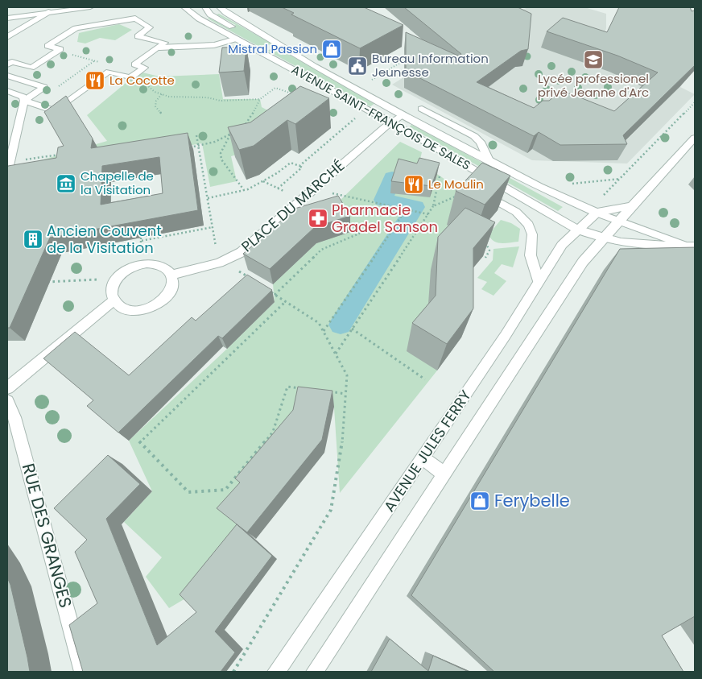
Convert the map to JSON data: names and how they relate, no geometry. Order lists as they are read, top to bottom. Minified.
{"streets":{"street":["AVENUE SAINT-FRANÇOIS DE SALES","PLACE DU MARCHÉ","AVENUE JULES FERRY","RUE DES GRANGES"]},"crossings":[["AVENUE SAINT-FRANÇOIS DE SALES","PLACE DU MARCHÉ"],["AVENUE SAINT-FRANÇOIS DE SALES","AVENUE JULES FERRY"]],"places":{"shop":["Mistral Passion","Ferybelle"],"school or university":["Lycée professionel privé Jeanne d'Arc"],"public building":["Bureau Information Jeunesse"],"restaurant":["La Cocotte","Le Moulin"],"museum":["Chapelle de la Visitation"],"pharmacy":["Pharmacie Gradel Sanson"],"building":["Ancien Couvent de la Visitation"]}}
